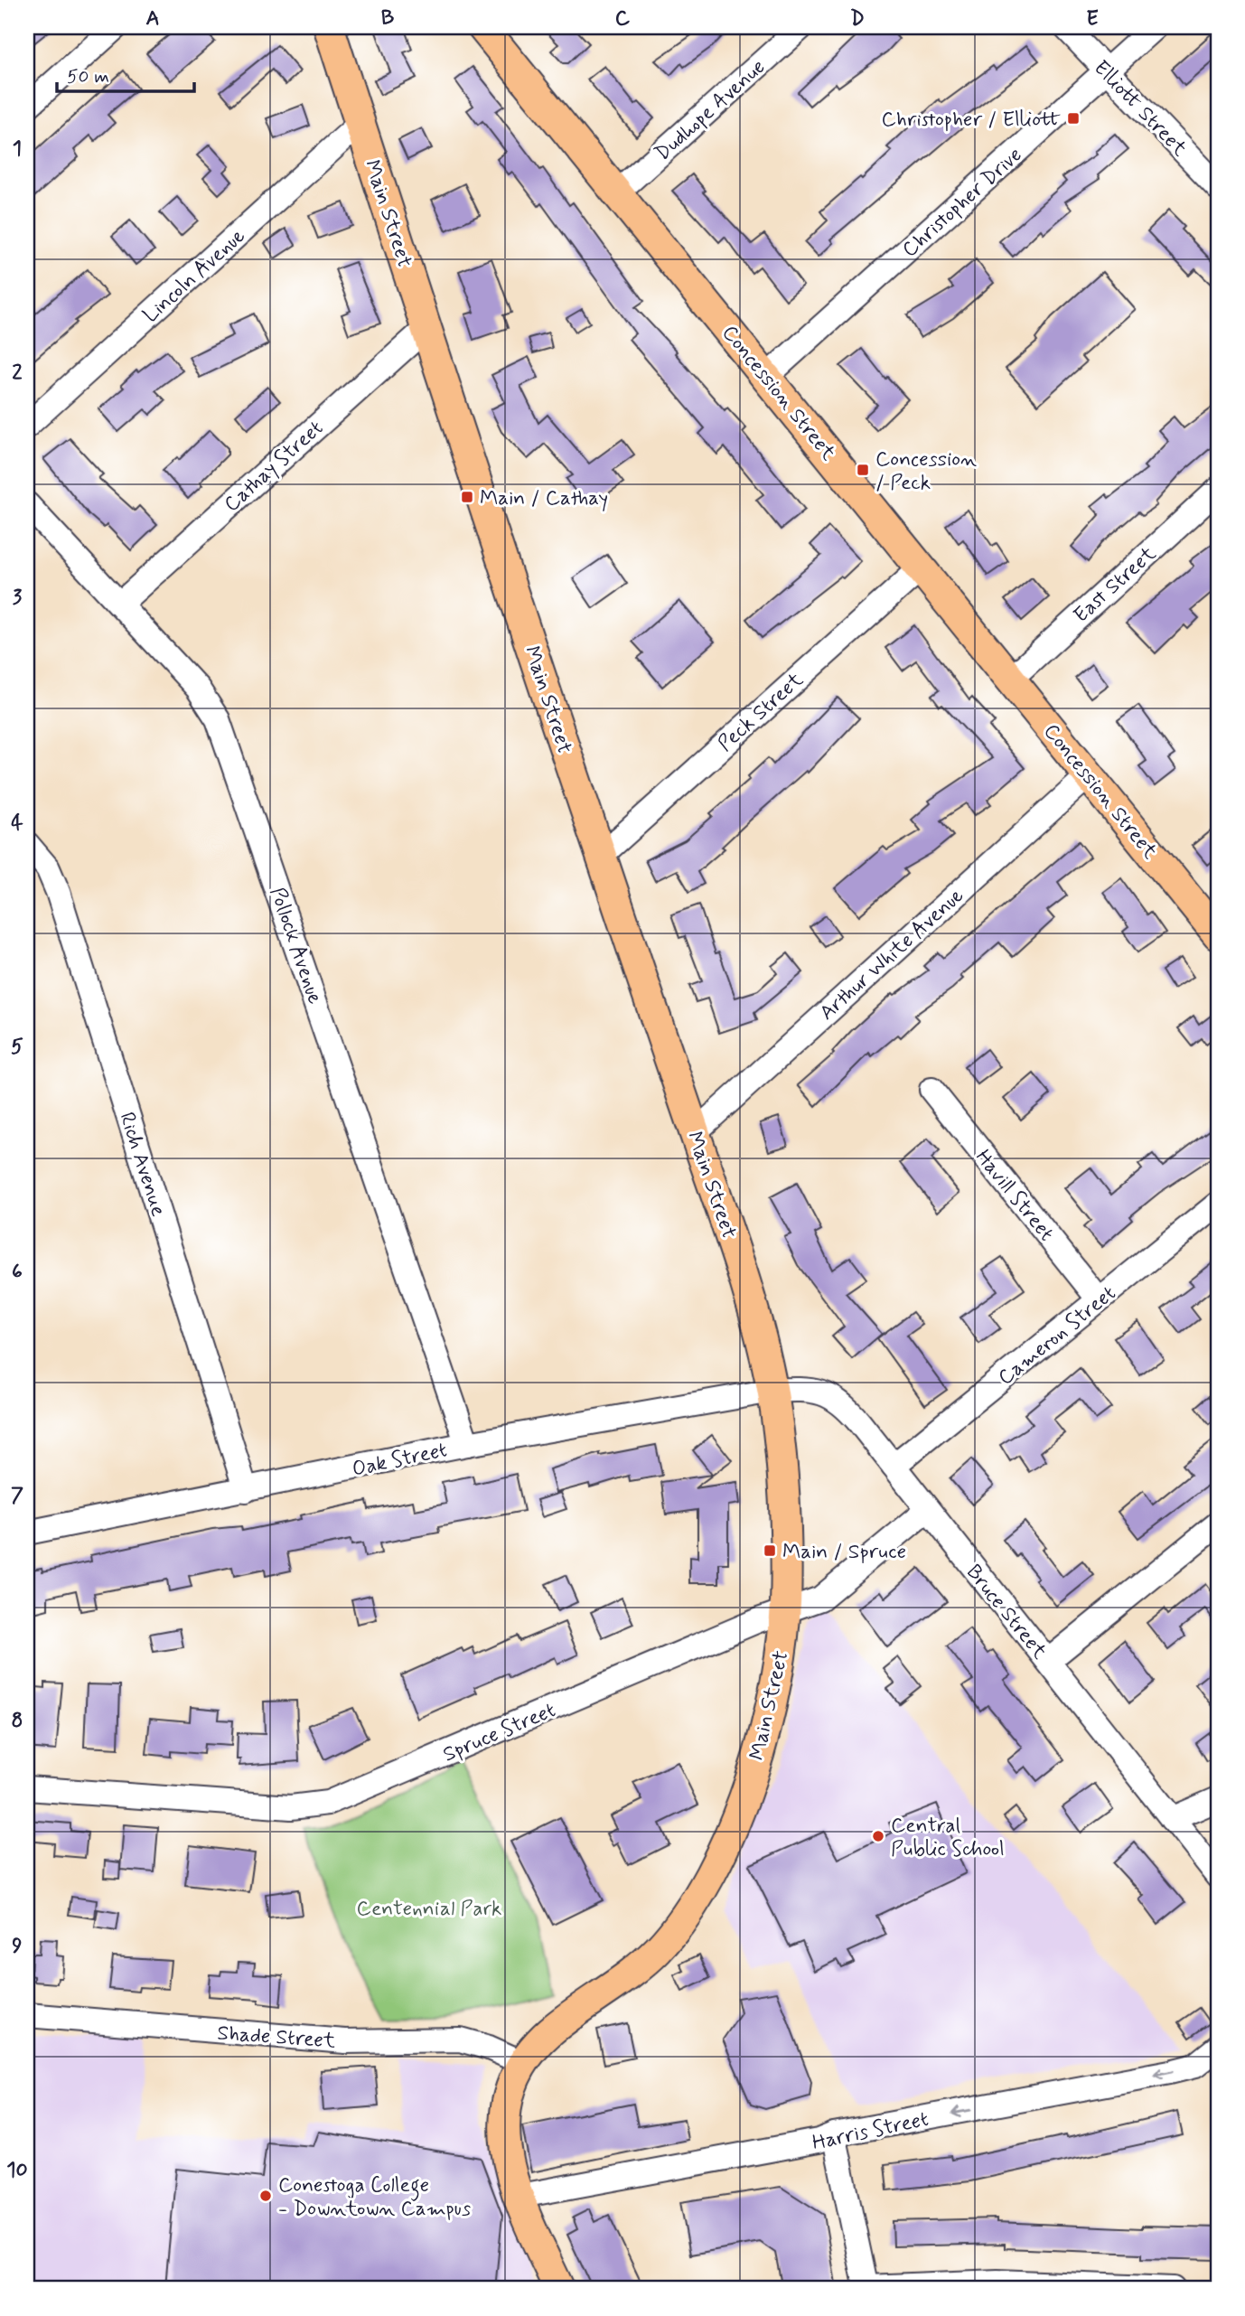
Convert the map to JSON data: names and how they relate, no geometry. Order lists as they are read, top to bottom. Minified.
{"streets":{"main road":["Main Street","Concession Street"],"street":["Elliott Street","Dudhope Avenue","Christopher Drive","Lincoln Avenue","Cathay Street","East Street","Peck Street","Pollock Avenue","Arthur White Avenue","Rich Avenue","Havill Street","Cameron Street","Oak Street","Bruce Street","Spruce Street","Shade Street","Harris Street"]},"crossings":[["Elliott Street","Christopher Drive"],["Dudhope Avenue","Concession Street"],["Christopher Drive","Concession Street"],["Main Street","Lincoln Avenue"],["Main Street","Cathay Street"],["Main Street","Peck Street"],["Main Street","Arthur White Avenue"],["Main Street","Oak Street"],["Main Street","Bruce Street"],["Main Street","Spruce Street"],["Main Street","Shade Street"],["Main Street","Harris Street"],["Concession Street","East Street"],["Concession Street","Peck Street"],["Concession Street","Arthur White Avenue"],["Cathay Street","Pollock Avenue"],["Pollock Avenue","Oak Street"],["Rich Avenue","Oak Street"],["Havill Street","Cameron Street"],["Cameron Street","Bruce Street"],["Oak Street","Bruce Street"],["Bruce Street","Spruce Street"]],"parks":["Centennial Park"],"places":{"transit":["Christopher / Elliott","Concession / Peck","Main / Cathay","Main / Spruce"],"other":["Central Public School","Conestoga College - Downtown Campus"]},"scale_bar":"50 m","grid":{"columns":["A","B","C","D","E"],"rows":["1","2","3","4","5","6","7","8","9","10"]}}
